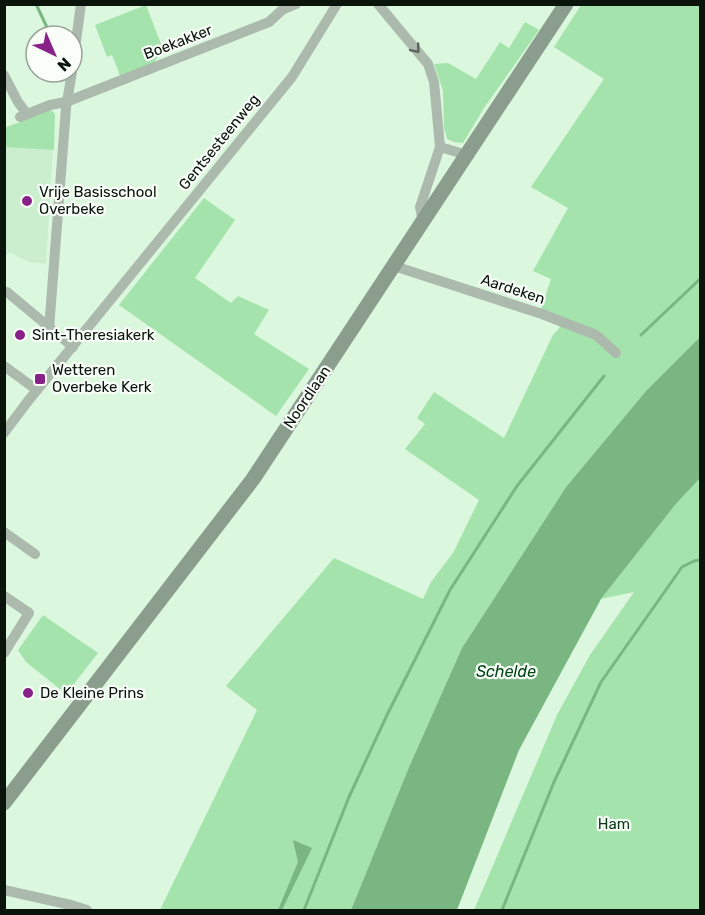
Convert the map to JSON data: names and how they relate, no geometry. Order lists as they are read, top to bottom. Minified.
{"streets":{"street":["Boekakker","Gentsesteenweg","Aardeken","Noordlaan"]},"crossings":[["Aardeken","Noordlaan"]],"water":["Schelde"],"parks":["Ham"],"places":{"other":["Vrije Basisschool Overbeke","Sint-Theresiakerk","De Kleine Prins"],"transit":["Wetteren Overbeke Kerk"]},"north":"bottom right"}
